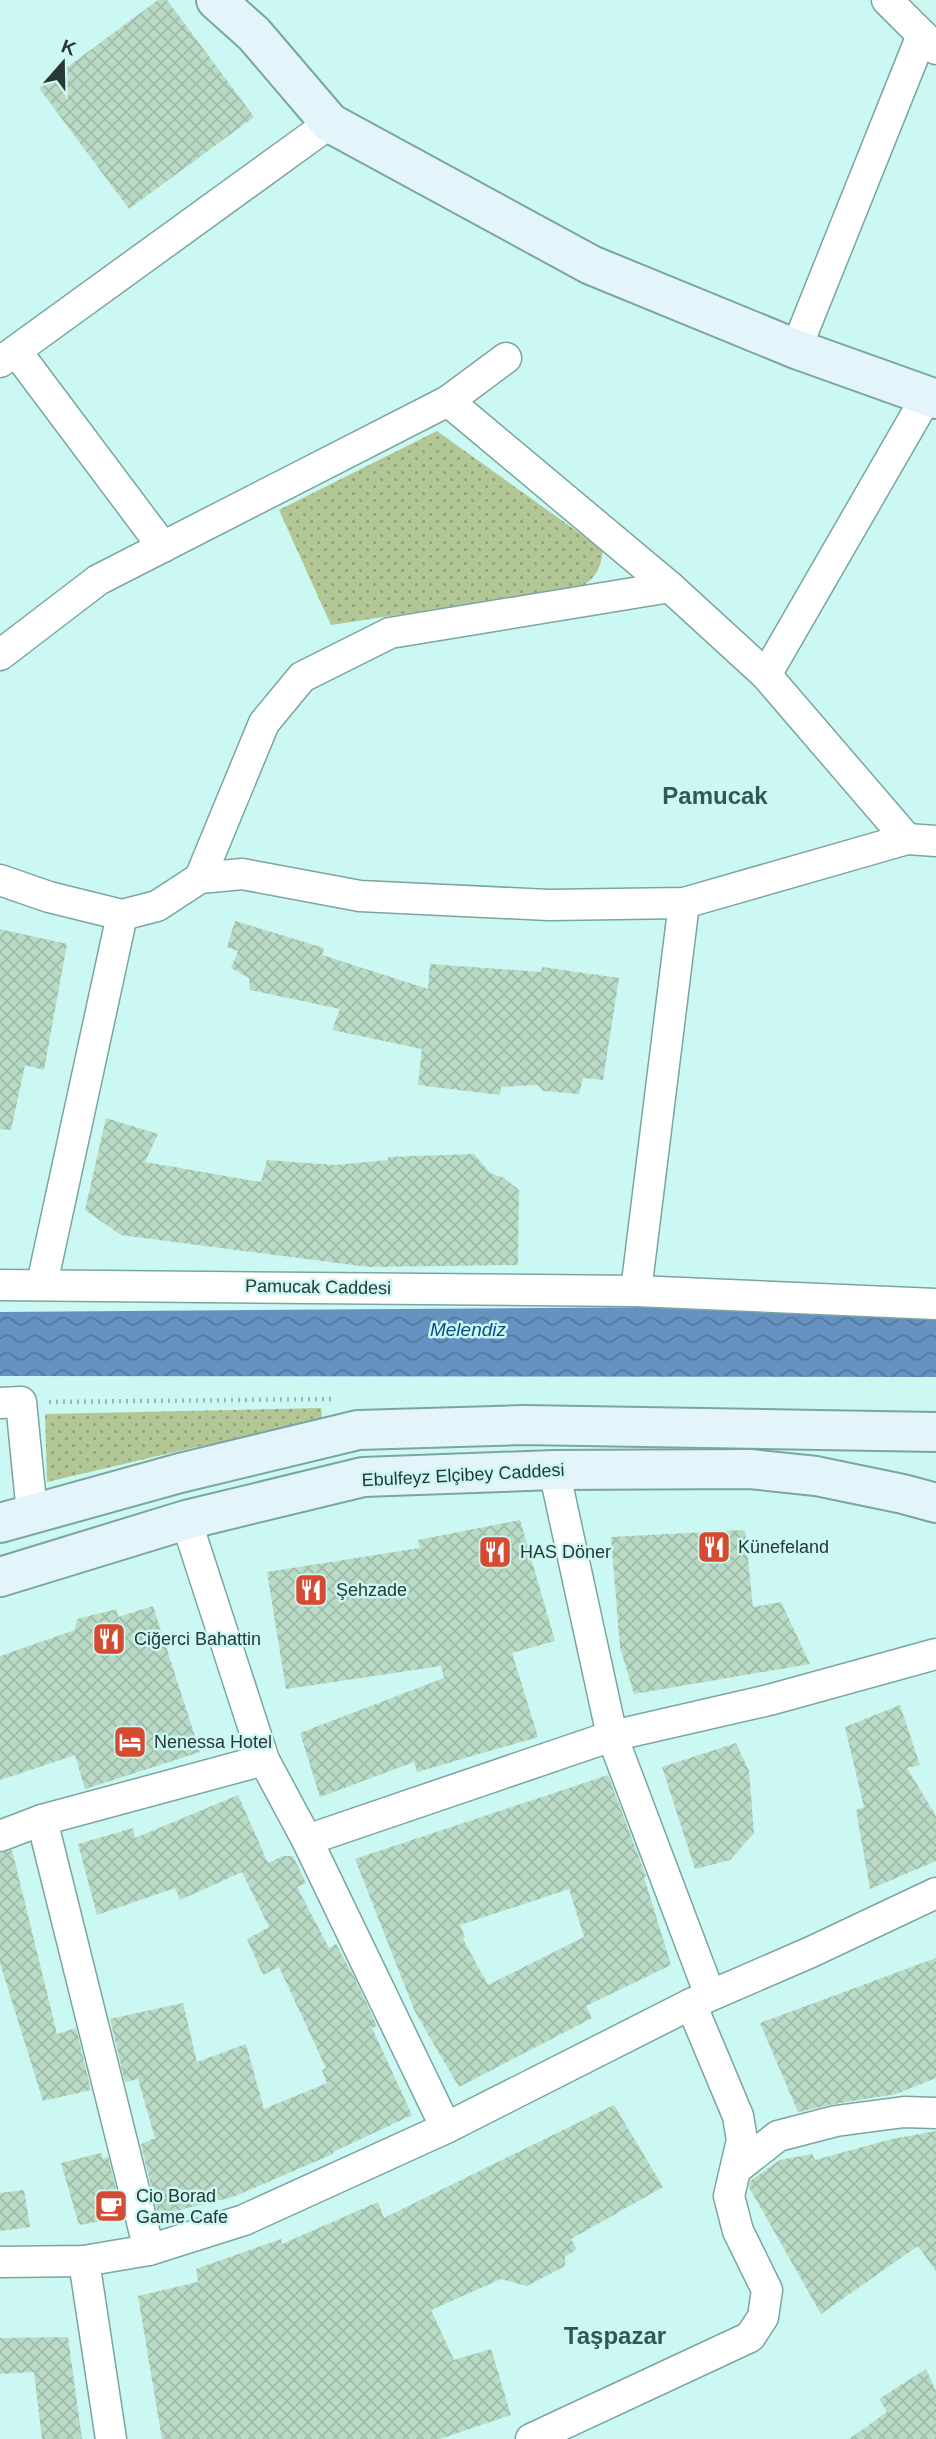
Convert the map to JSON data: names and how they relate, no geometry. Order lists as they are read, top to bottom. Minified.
{"streets":{"main road":["Ebulfeyz Elçibey Caddesi"],"street":["Pamucak Caddesi"]},"districts":["Pamucak","Taşpazar"],"water":["Melendiz"],"places":{"restaurant":["Künefeland","HAS Döner","Şehzade","Ciğerci Bahattin"],"hotel":["Nenessa Hotel"],"cafe":["Cio Borad Game Cafe"]},"north":"top"}
